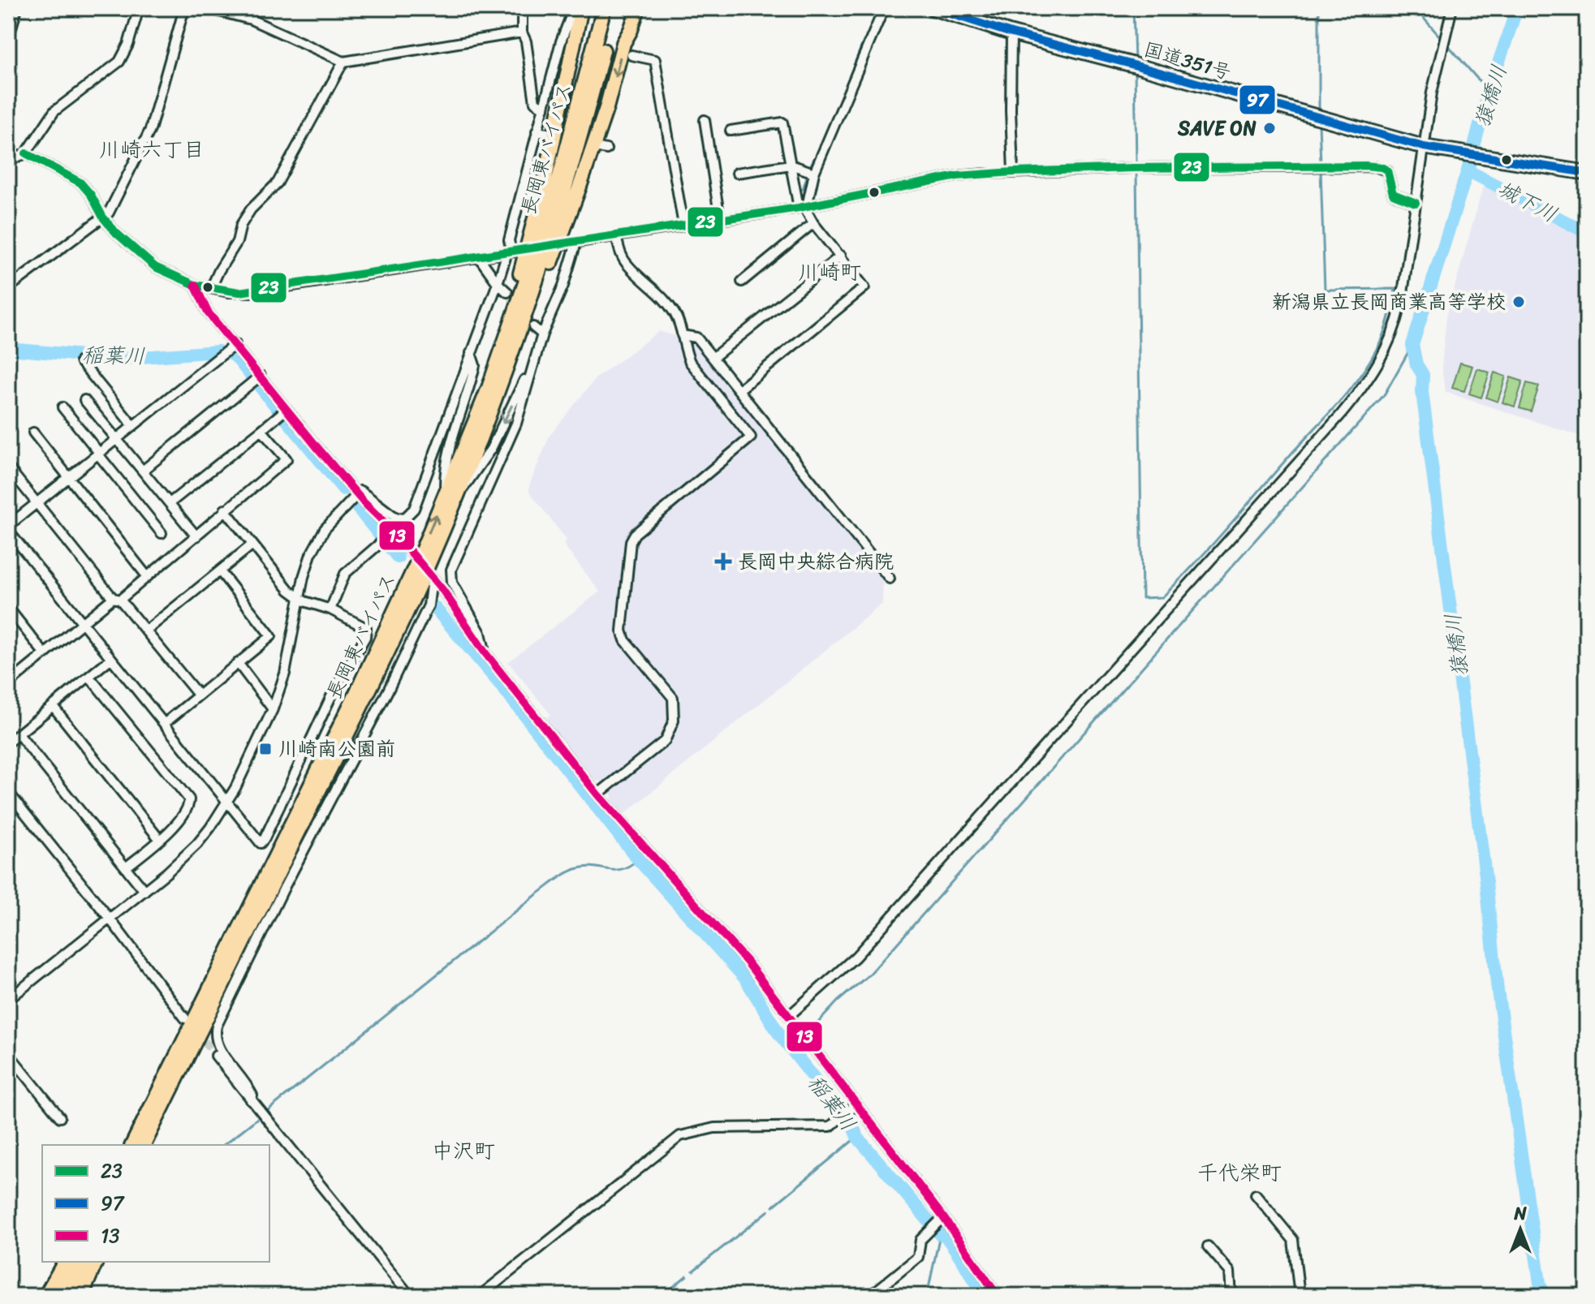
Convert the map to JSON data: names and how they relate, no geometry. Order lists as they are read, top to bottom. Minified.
{"streets":{"highway":["国道351号","長岡東バイパス"]},"districts":["川崎六丁目","川崎町","中沢町","千代栄町"],"water":["猿橋川","城下川","稲葉川"],"places":{"other":["SAVE ON","新潟県立長岡商業高等学校"],"health":["長岡中央綜合病院"],"transit":["川崎南公園前"]},"lines":["transit line 97","transit line 23","transit line 13"],"legend":["23","97","13"],"north":"top"}
